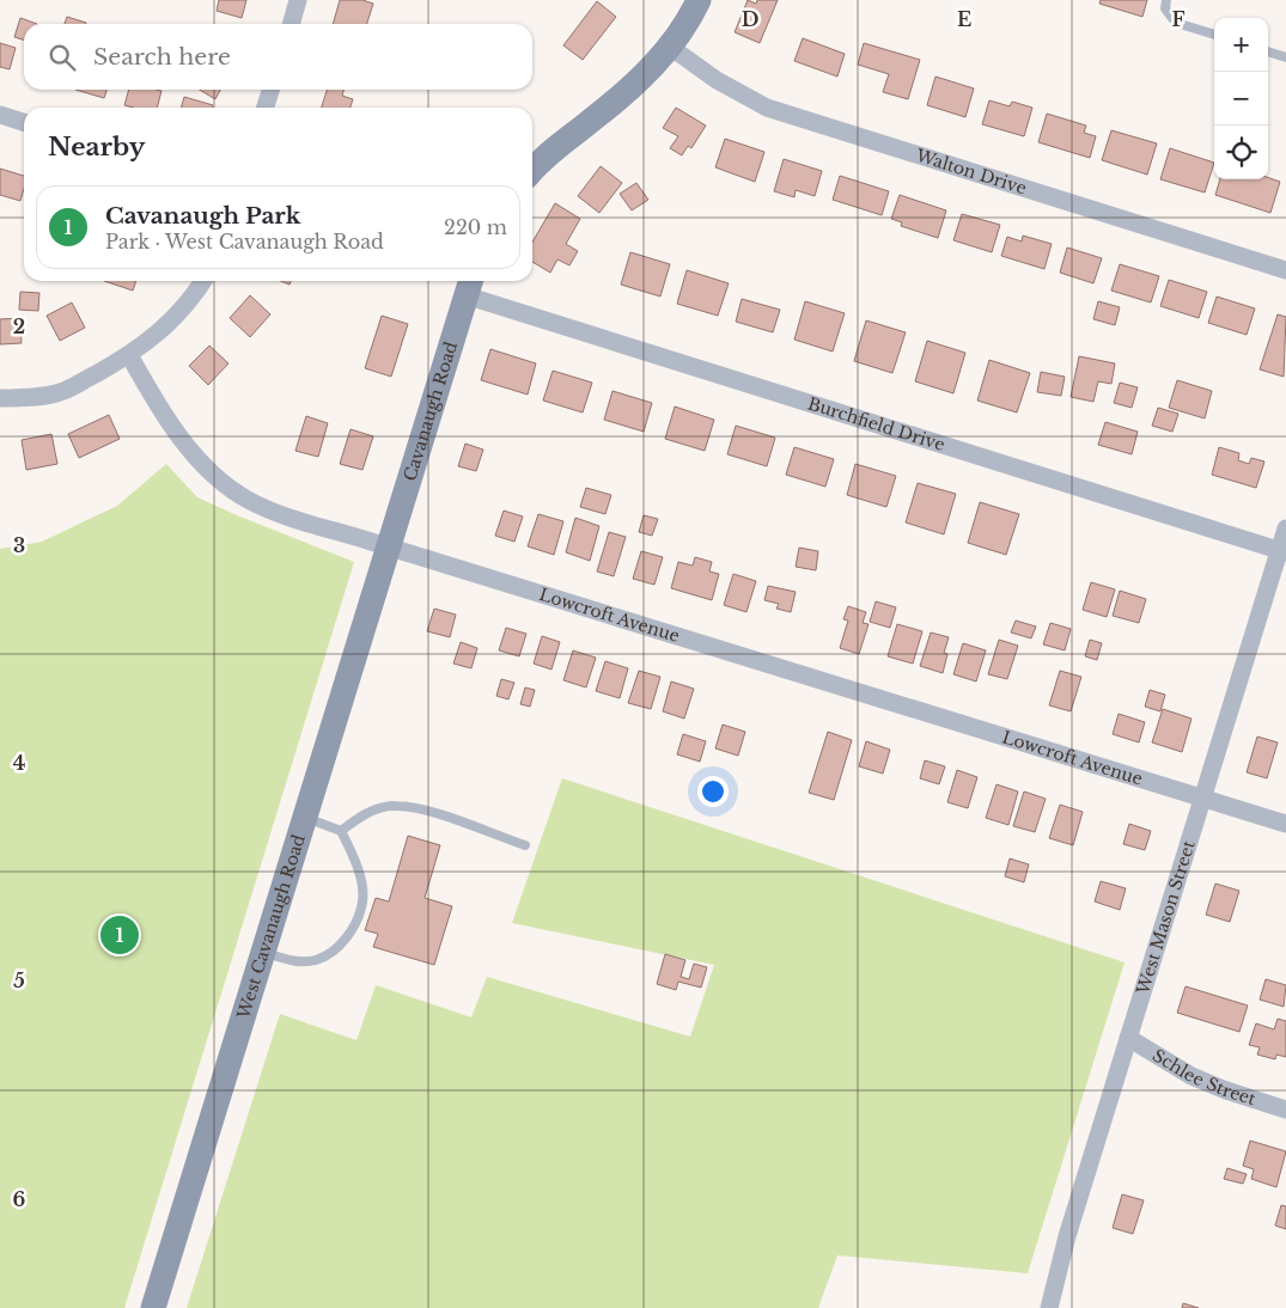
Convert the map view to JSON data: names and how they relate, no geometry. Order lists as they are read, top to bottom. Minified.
{"streets":{"street":["Walton Drive","Cavanaugh Road","Burchfield Drive","Lowcroft Avenue","West Mason Street","West Cavanaugh Road","Schlee Street"]},"crossings":[["Cavanaugh Road","Burchfield Drive"],["Cavanaugh Road","Lowcroft Avenue"],["Cavanaugh Road","West Cavanaugh Road"],["Burchfield Drive","West Mason Street"],["Lowcroft Avenue","West Mason Street"],["Lowcroft Avenue","West Cavanaugh Road"],["West Mason Street","Schlee Street"]],"page":{"map_buttons":["+","−"],"search":"Search here","heading":"Nearby","list":[{"mark":"1","name":"Cavanaugh Park","note":"Park · West Cavanaugh Road","value":"220 m"}],"pins":"1"},"grid":{"columns":["D","E","F"],"rows":["2","3","4","5","6"]}}
